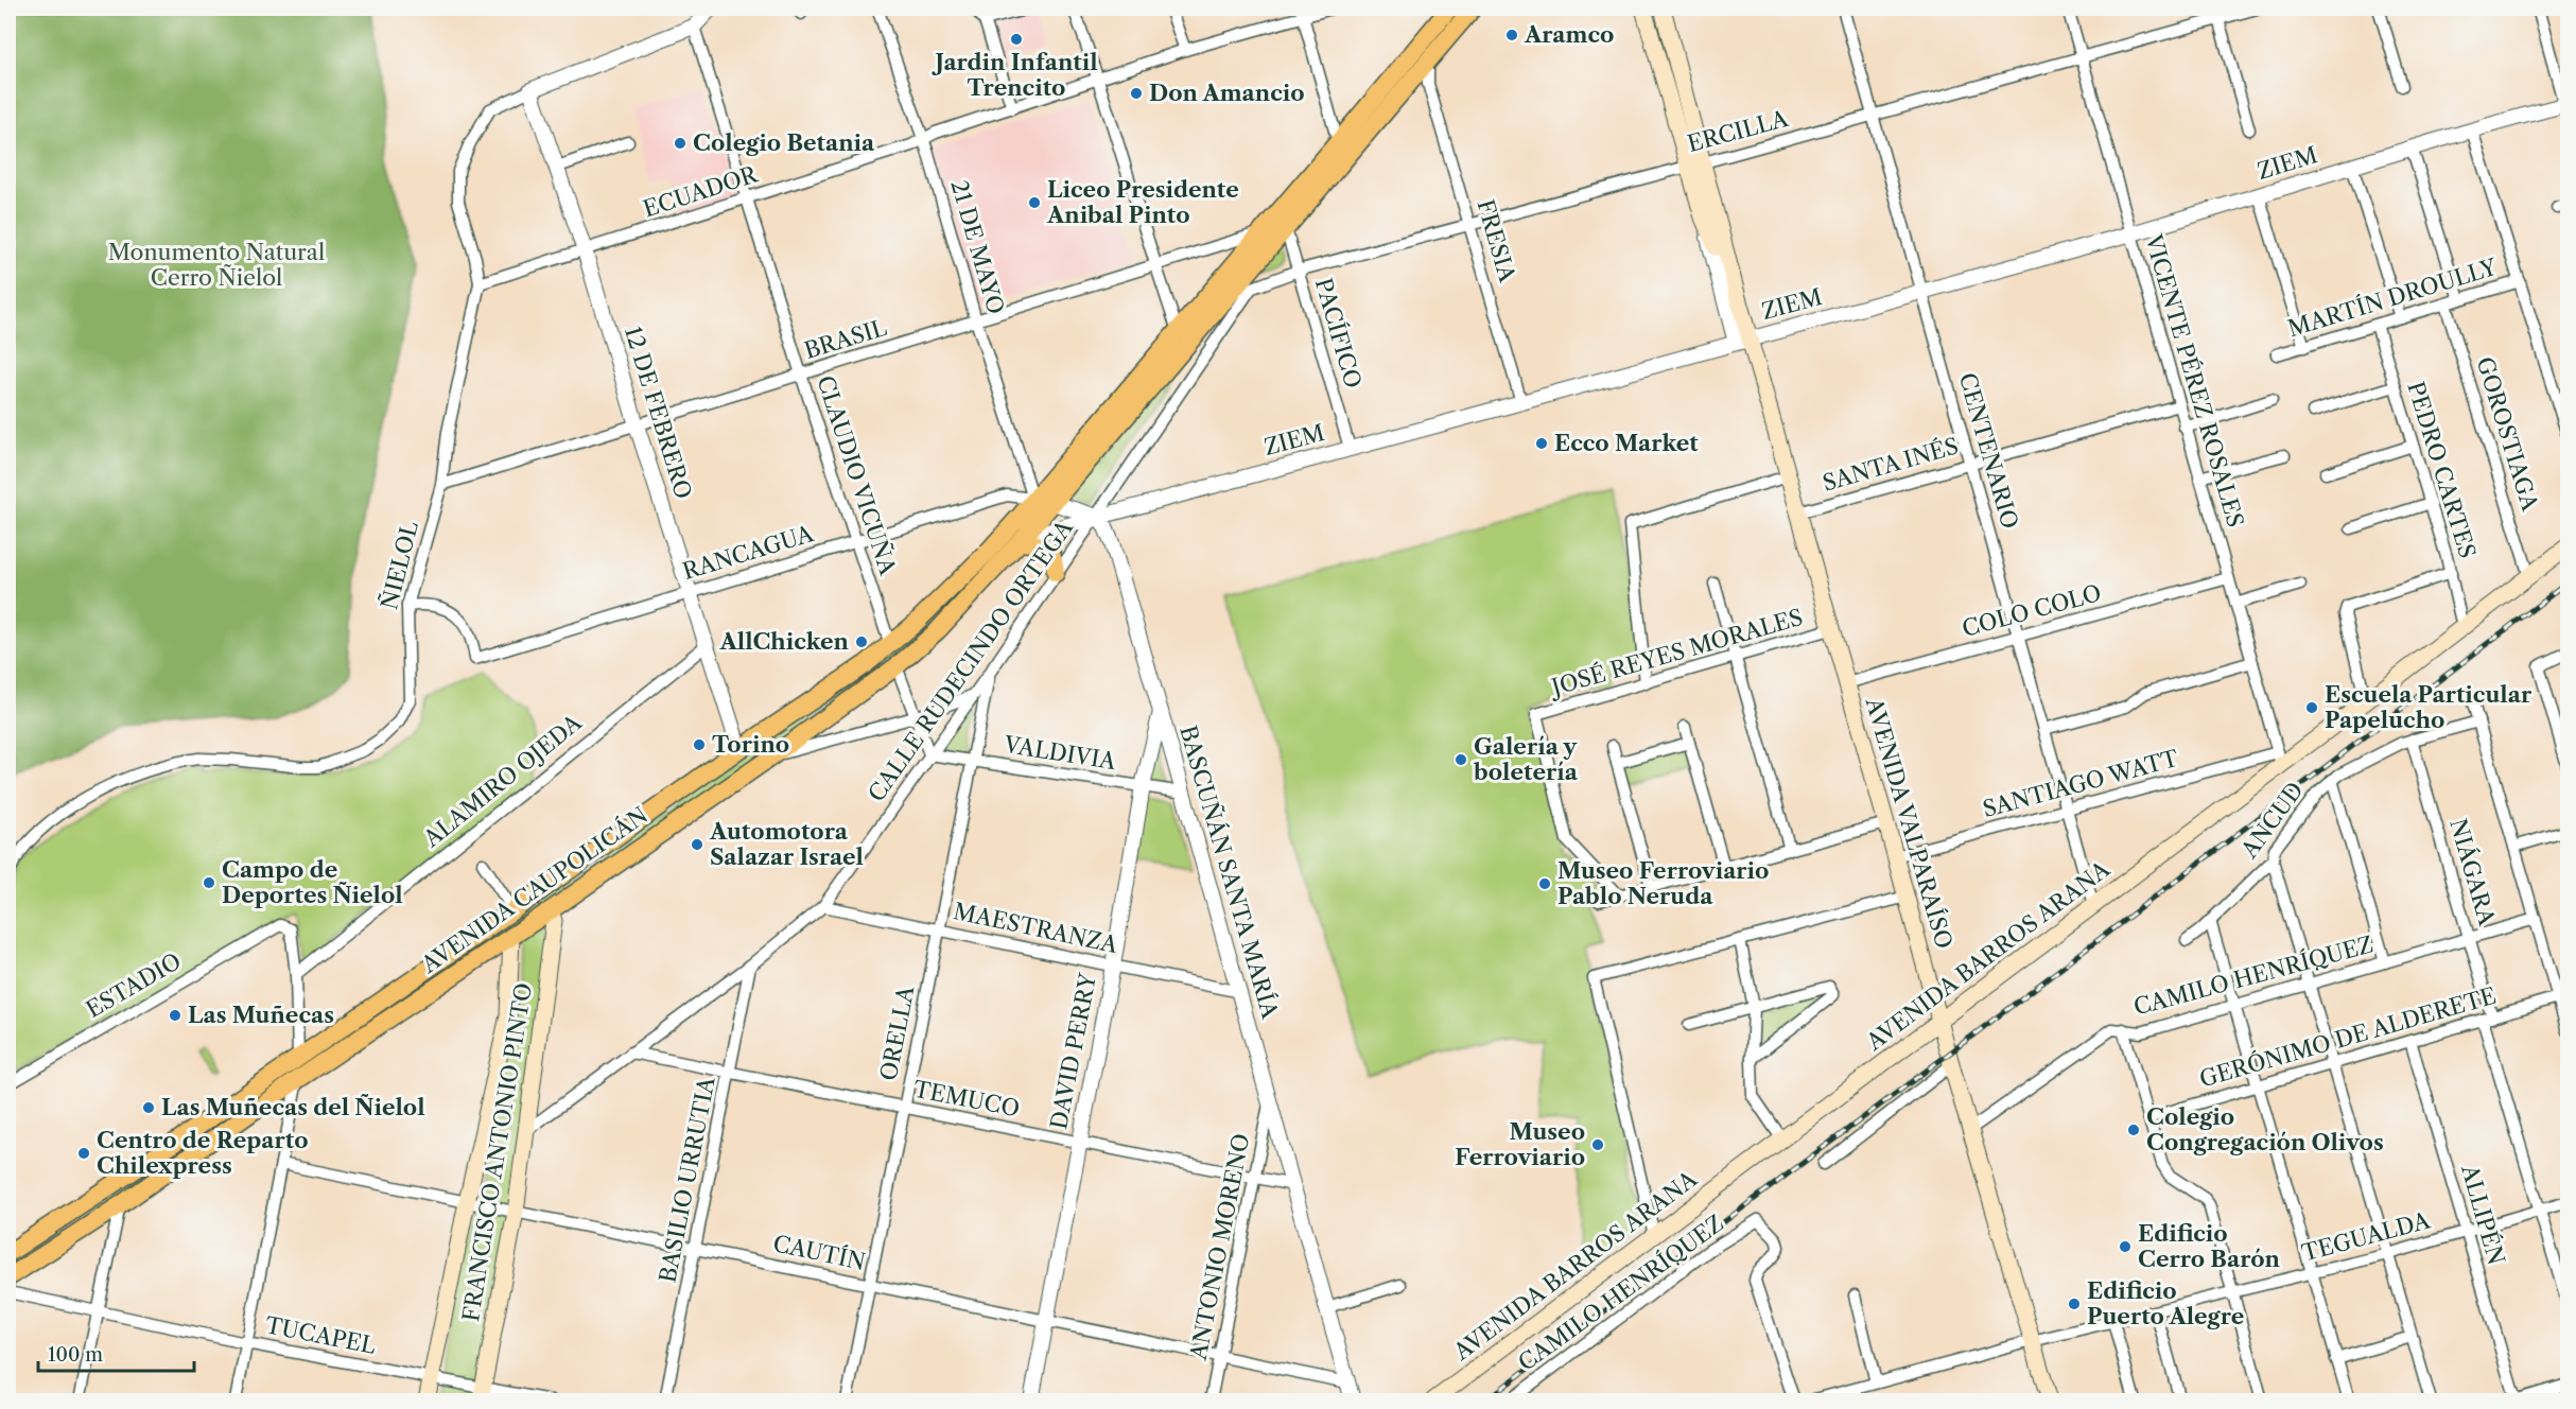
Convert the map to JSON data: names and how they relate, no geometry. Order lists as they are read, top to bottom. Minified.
{"streets":{"main road":["AVENIDA VALPARAÍSO","AVENIDA CAUPOLICÁN","AVENIDA BARROS ARANA","FRANCISCO ANTONIO PINTO"],"street":["ERCILLA","ZIEM","ECUADOR","FRESIA","21 DE MAYO","MARTÍN DROULLY","PACÍFICO","BRASIL","VICENTE PÉREZ ROSALES","12 DE FEBRERO","GOROSTIAGA","CENTENARIO","SANTA INÉS","PEDRO CARTES","CLAUDIO VICUÑA","RANCAGUA","ÑIELOL","COLO COLO","JOSÉ REYES MORALES","CALLE RUDECINDO ORTEGA","VALDIVIA","ALAMIRO OJEDA","SANTIAGO WATT","ANCUD","BASCUÑÁN SANTA MARÍA","NIÁGARA","MAESTRANZA","CAMILO HENRÍQUEZ","ESTADIO","ORELLA","GERÓNIMO DE ALDERETE","DAVID PERRY","TEMUCO","BASILIO URRUTIA","ALLIPÉN","TEGUALDA","ANTONIO MORENO","CAUTÍN","TUCAPEL"]},"crossings":[["ERCILLA","FRESIA"],["ERCILLA","PACÍFICO"],["ERCILLA","VICENTE PÉREZ ROSALES"],["ERCILLA","CENTENARIO"],["ERCILLA","CALLE RUDECINDO ORTEGA"],["ERCILLA","AVENIDA VALPARAÍSO"],["ERCILLA","AVENIDA CAUPOLICÁN"],["ZIEM","FRESIA"],["ZIEM","PACÍFICO"],["ZIEM","VICENTE PÉREZ ROSALES"],["ZIEM","CENTENARIO"],["ZIEM","CALLE RUDECINDO ORTEGA"],["ZIEM","AVENIDA VALPARAÍSO"],["ZIEM","BASCUÑÁN SANTA MARÍA"],["ZIEM","AVENIDA CAUPOLICÁN"],["ECUADOR","21 DE MAYO"],["ECUADOR","12 DE FEBRERO"],["ECUADOR","CLAUDIO VICUÑA"],["ECUADOR","ÑIELOL"],["FRESIA","AVENIDA CAUPOLICÁN"],["21 DE MAYO","BRASIL"],["21 DE MAYO","RANCAGUA"],["21 DE MAYO","AVENIDA CAUPOLICÁN"],["MARTÍN DROULLY","GOROSTIAGA"],["MARTÍN DROULLY","PEDRO CARTES"],["PACÍFICO","AVENIDA CAUPOLICÁN"],["BRASIL","12 DE FEBRERO"],["BRASIL","CLAUDIO VICUÑA"],["BRASIL","ÑIELOL"],["BRASIL","AVENIDA CAUPOLICÁN"],["VICENTE PÉREZ ROSALES","SANTA INÉS"],["VICENTE PÉREZ ROSALES","COLO COLO"],["VICENTE PÉREZ ROSALES","SANTIAGO WATT"],["VICENTE PÉREZ ROSALES","AVENIDA BARROS ARANA"],["12 DE FEBRERO","RANCAGUA"],["12 DE FEBRERO","ÑIELOL"],["12 DE FEBRERO","ALAMIRO OJEDA"],["12 DE FEBRERO","AVENIDA CAUPOLICÁN"],["GOROSTIAGA","AVENIDA BARROS ARANA"],["CENTENARIO","SANTA INÉS"],["CENTENARIO","COLO COLO"],["CENTENARIO","SANTIAGO WATT"],["CENTENARIO","AVENIDA BARROS ARANA"],["SANTA INÉS","AVENIDA VALPARAÍSO"],["PEDRO CARTES","AVENIDA BARROS ARANA"],["CLAUDIO VICUÑA","RANCAGUA"],["CLAUDIO VICUÑA","AVENIDA CAUPOLICÁN"],["RANCAGUA","ÑIELOL"],["RANCAGUA","AVENIDA CAUPOLICÁN"],["COLO COLO","AVENIDA VALPARAÍSO"],["JOSÉ REYES MORALES","AVENIDA VALPARAÍSO"],["CALLE RUDECINDO ORTEGA","VALDIVIA"],["CALLE RUDECINDO ORTEGA","BASCUÑÁN SANTA MARÍA"],["CALLE RUDECINDO ORTEGA","MAESTRANZA"],["CALLE RUDECINDO ORTEGA","ORELLA"],["CALLE RUDECINDO ORTEGA","TEMUCO"],["CALLE RUDECINDO ORTEGA","FRANCISCO ANTONIO PINTO"],["CALLE RUDECINDO ORTEGA","BASILIO URRUTIA"],["VALDIVIA","BASCUÑÁN SANTA MARÍA"],["VALDIVIA","ORELLA"],["VALDIVIA","DAVID PERRY"],["ALAMIRO OJEDA","ESTADIO"],["SANTIAGO WATT","AVENIDA VALPARAÍSO"],["SANTIAGO WATT","AVENIDA BARROS ARANA"],["ANCUD","NIÁGARA"],["AVENIDA VALPARAÍSO","AVENIDA BARROS ARANA"],["AVENIDA VALPARAÍSO","CAMILO HENRÍQUEZ"],["AVENIDA VALPARAÍSO","TEGUALDA"],["BASCUÑÁN SANTA MARÍA","MAESTRANZA"],["BASCUÑÁN SANTA MARÍA","DAVID PERRY"],["BASCUÑÁN SANTA MARÍA","TEMUCO"],["BASCUÑÁN SANTA MARÍA","ANTONIO MORENO"],["BASCUÑÁN SANTA MARÍA","CAUTÍN"],["NIÁGARA","CAMILO HENRÍQUEZ"],["NIÁGARA","GERÓNIMO DE ALDERETE"],["NIÁGARA","TEGUALDA"],["AVENIDA CAUPOLICÁN","FRANCISCO ANTONIO PINTO"],["MAESTRANZA","ORELLA"],["MAESTRANZA","DAVID PERRY"],["ORELLA","TEMUCO"],["ORELLA","CAUTÍN"],["GERÓNIMO DE ALDERETE","ALLIPÉN"],["DAVID PERRY","TEMUCO"],["DAVID PERRY","CAUTÍN"],["TEMUCO","BASILIO URRUTIA"],["TEMUCO","ANTONIO MORENO"],["FRANCISCO ANTONIO PINTO","CAUTÍN"],["FRANCISCO ANTONIO PINTO","TUCAPEL"],["BASILIO URRUTIA","CAUTÍN"],["ALLIPÉN","TEGUALDA"],["ANTONIO MORENO","CAUTÍN"]],"parks":["Monumento Natural Cerro Ñielol"],"places":["Aramco","Jardin Infantil Trencito","Don Amancio","Colegio Betania","Liceo Presidente Anibal Pinto","Ecco Market","AllChicken","Escuela Particular Papelucho","Torino","Galería y boletería","Automotora Salazar Israel","Campo de Deportes Ñielol","Museo Ferroviario Pablo Neruda","Las Muñecas","Las Muñecas del Ñielol","Colegio Congregación Olivos","Museo Ferroviario","Centro de Reparto Chilexpress","Edificio Cerro Barón","Edificio Puerto Alegre"],"scale_bar":"100 m"}
